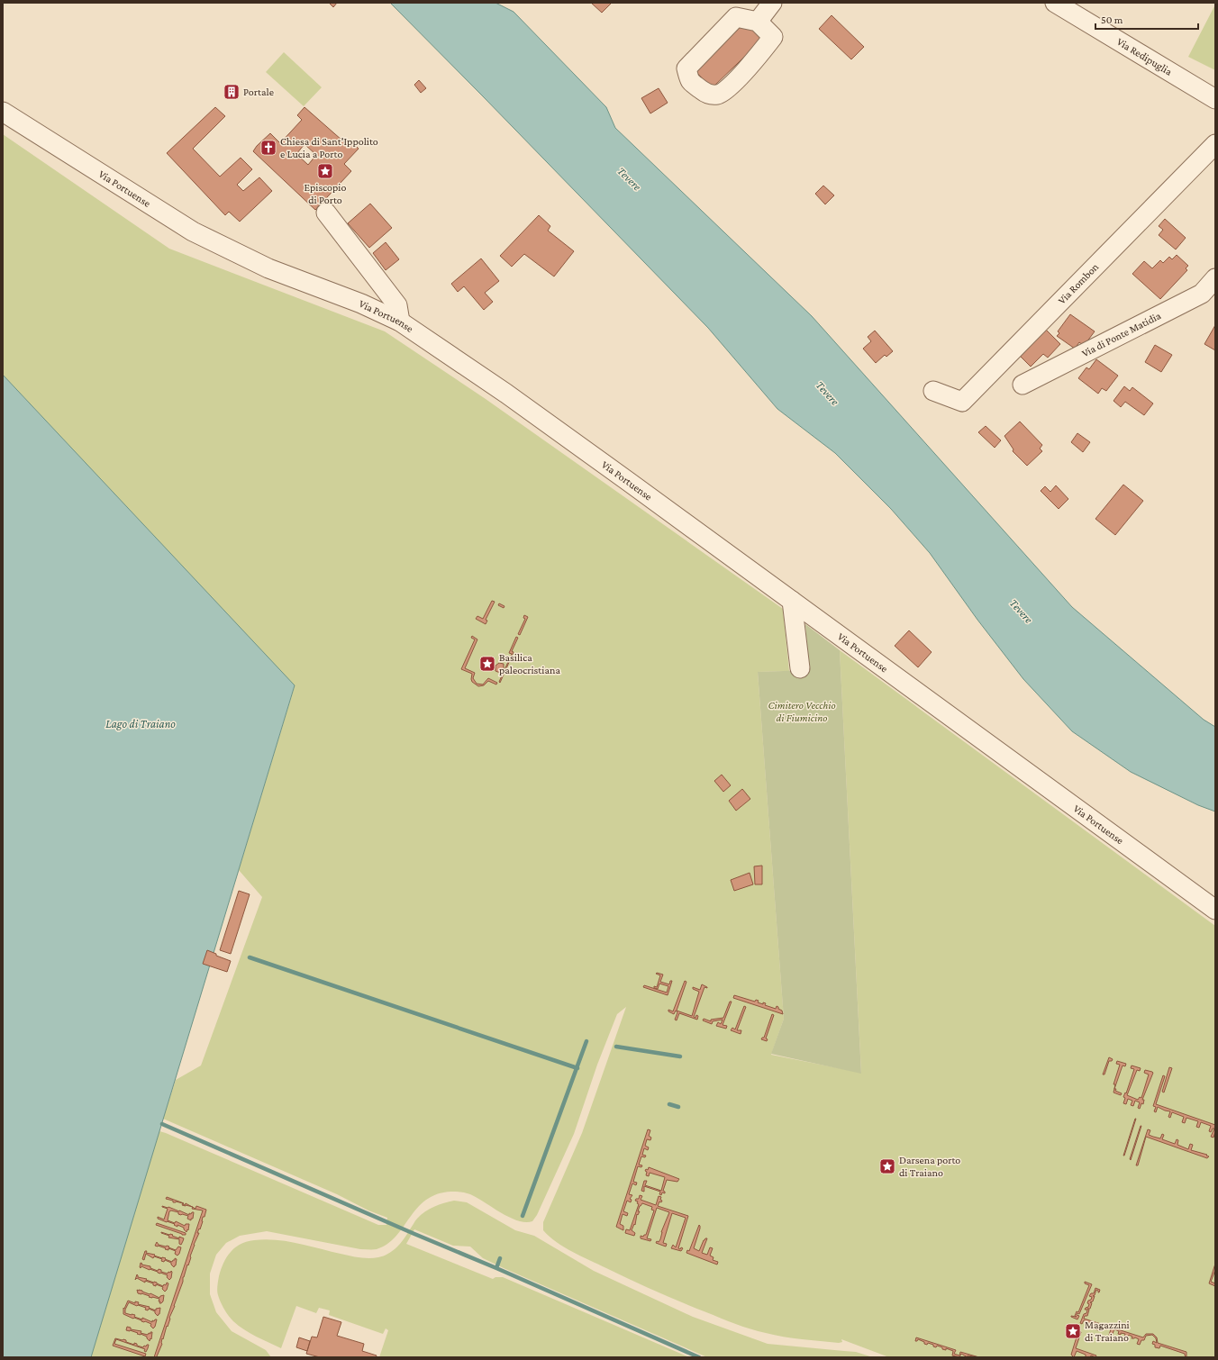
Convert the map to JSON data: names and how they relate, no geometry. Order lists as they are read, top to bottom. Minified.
{"streets":{"street":["Via Redipuglia","Via Portuense","Via Rombon","Via di Ponte Matidia"]},"water":["Tevere","Lago di Traiano"],"parks":["Cimitero Vecchio di Fiumicino"],"places":{"building":["Portale"],"church":["Chiesa di Sant'Ippolito e Lucia a Porto"],"place":["Episcopio di Porto","Basilica paleocristiana","Darsena porto di Traiano","Magazzini di Traiano"]},"scale_bar":"50 m"}
